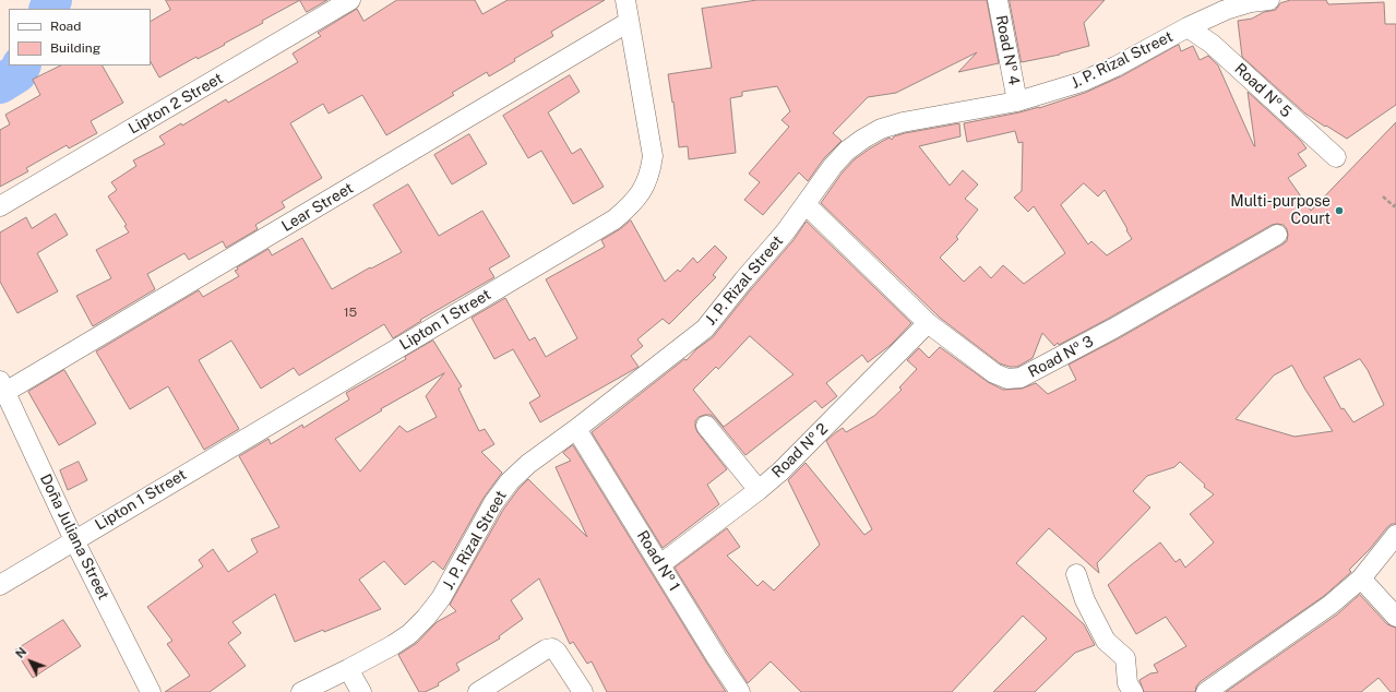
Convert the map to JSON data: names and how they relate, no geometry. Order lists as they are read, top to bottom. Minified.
{"streets":{"street":["Road № 4","J. P. Rizal Street","Road № 5","Lipton 2 Street","Lear Street","Lipton 1 Street","Road № 3","Road № 2","Doña Juliana Street","Road № 1"]},"crossings":[["Road № 4","J. P. Rizal Street"],["J. P. Rizal Street","Road № 5"],["J. P. Rizal Street","Road № 3"],["J. P. Rizal Street","Road № 1"],["Lear Street","Lipton 1 Street"],["Lear Street","Doña Juliana Street"],["Lipton 1 Street","Doña Juliana Street"],["Road № 3","Road № 2"],["Road № 2","Road № 1"]],"places":["Multi-purpose Court"],"house_numbers":["15"],"legend":["Road","Building"],"north":"top left"}
